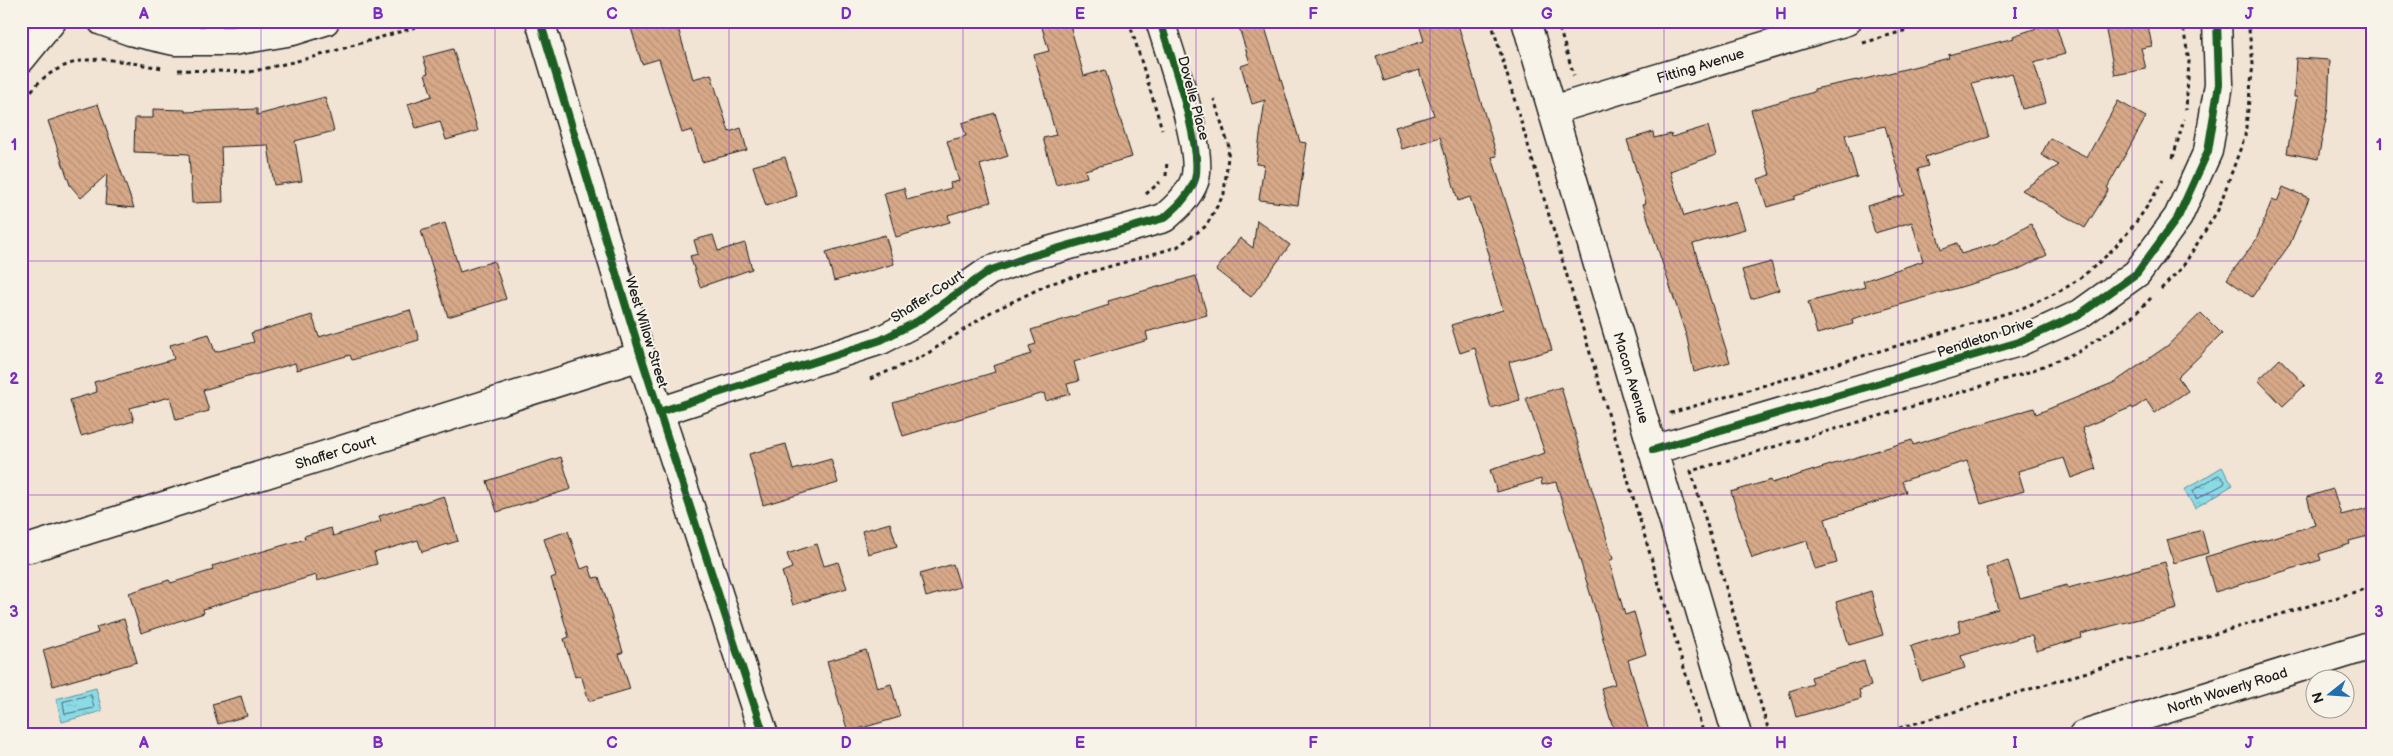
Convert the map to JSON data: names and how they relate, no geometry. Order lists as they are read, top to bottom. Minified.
{"streets":{"street":["Fitting Avenue","Dovelle Place","Shaffer Court","West Willow Street","Pendleton Drive","Macon Avenue","North Waverly Road"]},"crossings":[["Fitting Avenue","Macon Avenue"],["Dovelle Place","Shaffer Court"],["Shaffer Court","West Willow Street"],["Pendleton Drive","Macon Avenue"]],"north":"left","grid":{"columns":["A","B","C","D","E","F","G","H","I","J"],"rows":["1","2","3"]}}
